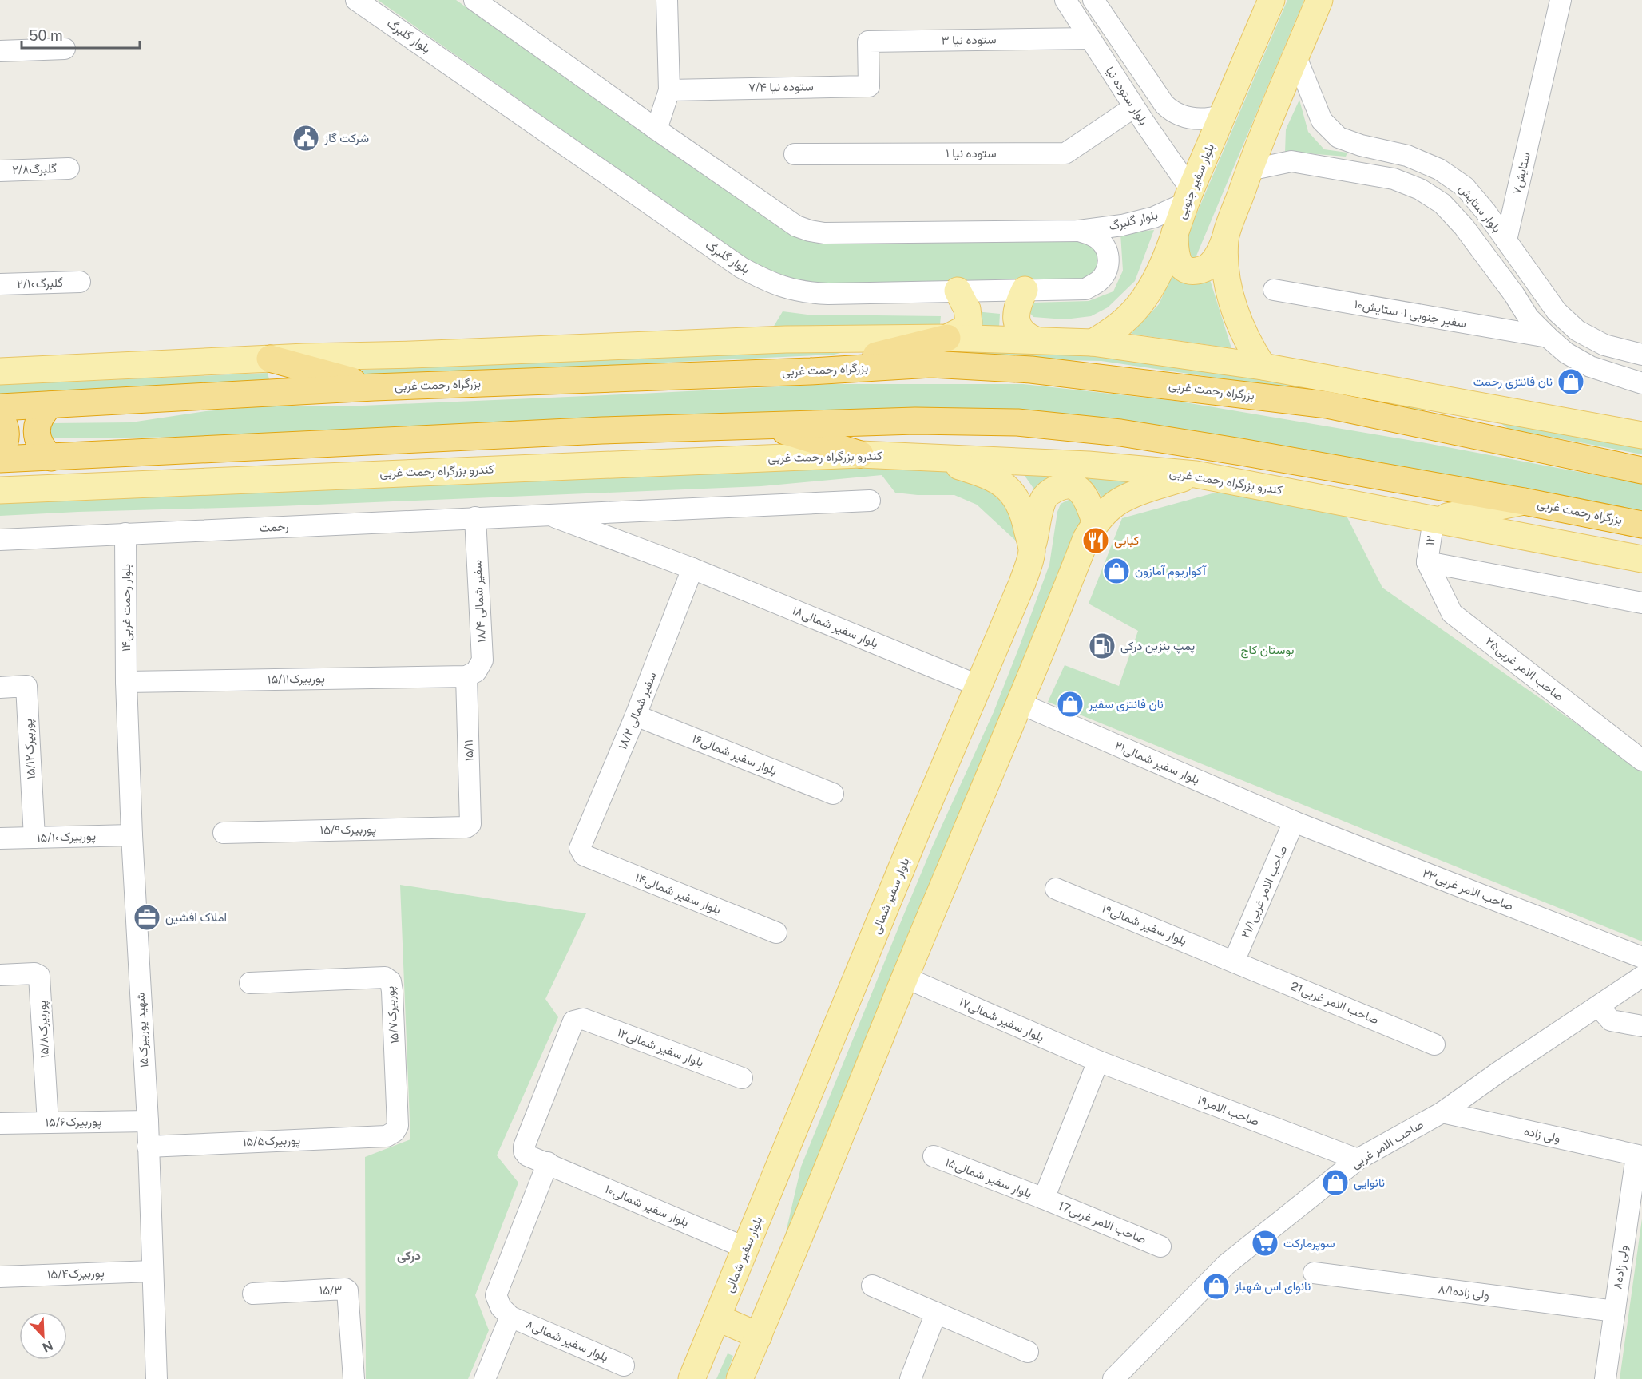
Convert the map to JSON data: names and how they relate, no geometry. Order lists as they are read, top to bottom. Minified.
{"streets":{"highway":["بزرگراه رحمت غربی"],"main road":["بلوار سفیر جنوبی","کندرو بزرگراه رحمت غربی","بلوار سفیر شمالی"],"street":["بلوار گلبرگ","ستوده نیا ۳","ستوده نیا ۷/۴","بلوار ستوده نیا","ستوده نیا ۱","گلبرگ۲/۸","ستایش۷","بلوار ستایش","گلبرگ۲/۱۰","سفیر جنوبی ۱- ستایش۱۰","رحمت","۱۲","سفیر شمالی ۱۸/۴","بلوار رحمت غربی۱۴","بلوار سفیر شمالی۱۸","صاحب الامر غربی۲۵","پوربیرک۱۵/۱۱","سفیر شمالی ۱۸/۲","پوربیرک۱۵/۱۲","۱۵/۱۱","بلوار سفیر شمالی۱۶","بلوار سفیر شمالی۲۱","پوربیرک۱۵/۹","پوربیرک۱۵/۱۰","صاحب الامر غربی۲۳","صاحب الامر غربی۲۱/۱","بلوار سفیر شمالی۱۴","بلوار سفیر شمالی۱۹","21صاحب الامر غربی","پوربیرک۱۵/۷","بلوار سفیر شمالی۱۷","پوربیرک۱۵/۸","شهید پوربیرک۱۵","بلوار سفیر شمالی۱۲","صاحب الامر۱۹","پوربیرک۱۵/۶","ولی زاده","پوربیرک۱۵/۵","صاحب الامر غربی","بلوار سفیر شمالی۱۵","بلوار سفیر شمالی۱۰","صاحب الامر غربی17","ولی زاده۸","پوربیرک۱۵/۴","۱۵/۳","ولی زاده۸/۱","بلوار سفیر شمالی۸"]},"crossings":[["بلوار گلبرگ","بلوار ستوده نیا"],["بلوار گلبرگ","بلوار سفیر جنوبی"],["ستوده نیا ۳","ستوده نیا ۷/۴"],["ستوده نیا ۳","بلوار ستوده نیا"],["بلوار ستوده نیا","ستوده نیا ۱"],["بلوار ستوده نیا","بلوار سفیر جنوبی"],["ستایش۷","بلوار ستایش"],["بلوار ستایش","سفیر جنوبی ۱- ستایش۱۰"],["کندرو بزرگراه رحمت غربی","۱۲"],["کندرو بزرگراه رحمت غربی","بلوار سفیر شمالی"],["رحمت","سفیر شمالی ۱۸/۴"],["رحمت","بلوار رحمت غربی۱۴"],["رحمت","بلوار سفیر شمالی۱۸"],["۱۲","صاحب الامر غربی۲۵"],["سفیر شمالی ۱۸/۴","پوربیرک۱۵/۱۱"],["سفیر شمالی ۱۸/۴","۱۵/۱۱"],["بلوار رحمت غربی۱۴","پوربیرک۱۵/۱۱"],["بلوار رحمت غربی۱۴","شهید پوربیرک۱۵"],["بلوار سفیر شمالی۱۸","سفیر شمالی ۱۸/۲"],["بلوار سفیر شمالی۱۸","بلوار سفیر شمالی"],["پوربیرک۱۵/۱۱","۱۵/۱۱"],["پوربیرک۱۵/۱۱","شهید پوربیرک۱۵"],["سفیر شمالی ۱۸/۲","بلوار سفیر شمالی۱۶"],["سفیر شمالی ۱۸/۲","بلوار سفیر شمالی۱۴"],["پوربیرک۱۵/۱۲","پوربیرک۱۵/۱۰"],["۱۵/۱۱","پوربیرک۱۵/۹"],["بلوار سفیر شمالی۲۱","صاحب الامر غربی۲۳"],["بلوار سفیر شمالی۲۱","صاحب الامر غربی۲۱/۱"],["پوربیرک۱۵/۱۰","شهید پوربیرک۱۵"],["صاحب الامر غربی۲۳","صاحب الامر غربی۲۱/۱"],["صاحب الامر غربی۲۱/۱","بلوار سفیر شمالی۱۹"],["صاحب الامر غربی۲۱/۱","21صاحب الامر غربی"],["بلوار سفیر شمالی","بلوار سفیر شمالی۱۰"],["بلوار سفیر شمالی۱۹","21صاحب الامر غربی"],["پوربیرک۱۵/۷","پوربیرک۱۵/۵"],["بلوار سفیر شمالی۱۷","صاحب الامر۱۹"],["پوربیرک۱۵/۸","پوربیرک۱۵/۶"],["شهید پوربیرک۱۵","پوربیرک۱۵/۶"],["شهید پوربیرک۱۵","پوربیرک۱۵/۵"],["شهید پوربیرک۱۵","پوربیرک۱۵/۴"],["بلوار سفیر شمالی۱۲","بلوار سفیر شمالی۱۰"],["صاحب الامر۱۹","صاحب الامر غربی"],["ولی زاده","صاحب الامر غربی"],["ولی زاده","ولی زاده۸"],["بلوار سفیر شمالی۱۵","صاحب الامر غربی17"],["ولی زاده۸","ولی زاده۸/۱"]],"districts":["درکی"],"parks":["بوستان کاج"],"places":{"public building":["شرکت گاز"],"shop":["نان فانتزی رحمت","آکواریوم آمازون","نان فانتزی سفیر","نانوایی","نانوای اس شهباز"],"restaurant":["کبابی"],"fuel station":["پمپ بنزین درکی"],"office":["املاک افشین"],"supermarket":["سوپرمارکت"]},"scale_bar":"50 m","north":"bottom right"}
